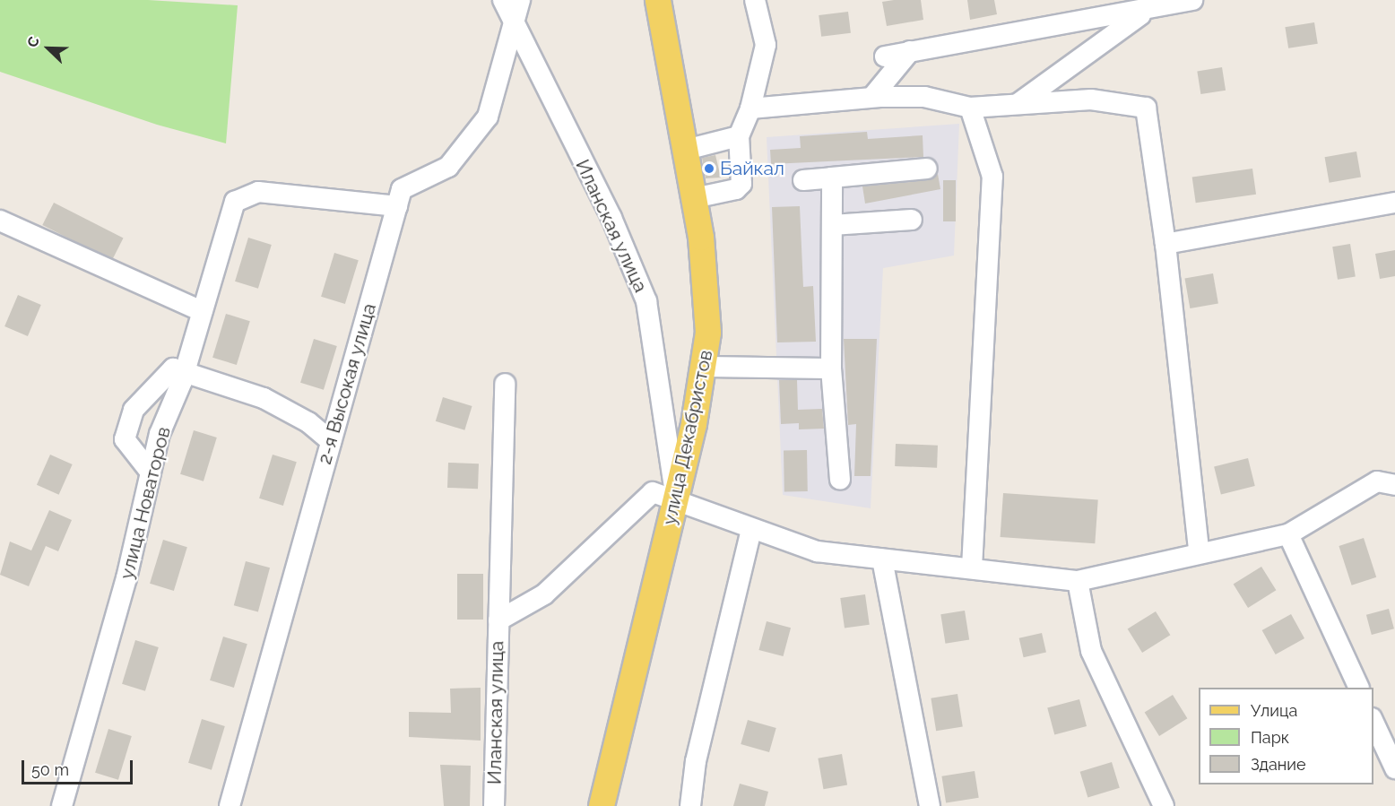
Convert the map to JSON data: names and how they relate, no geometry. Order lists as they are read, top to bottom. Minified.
{"streets":{"main road":["улица Декабристов"],"street":["Иланская улица","2-я Высокая улица","улица Новаторов"]},"crossings":[["Иланская улица","2-я Высокая улица"],["Иланская улица","улица Декабристов"],["2-я Высокая улица","улица Новаторов"]],"places":["Байкал"],"legend":["Улица","Парк","Здание"],"scale_bar":"50 m","north":"top left"}
